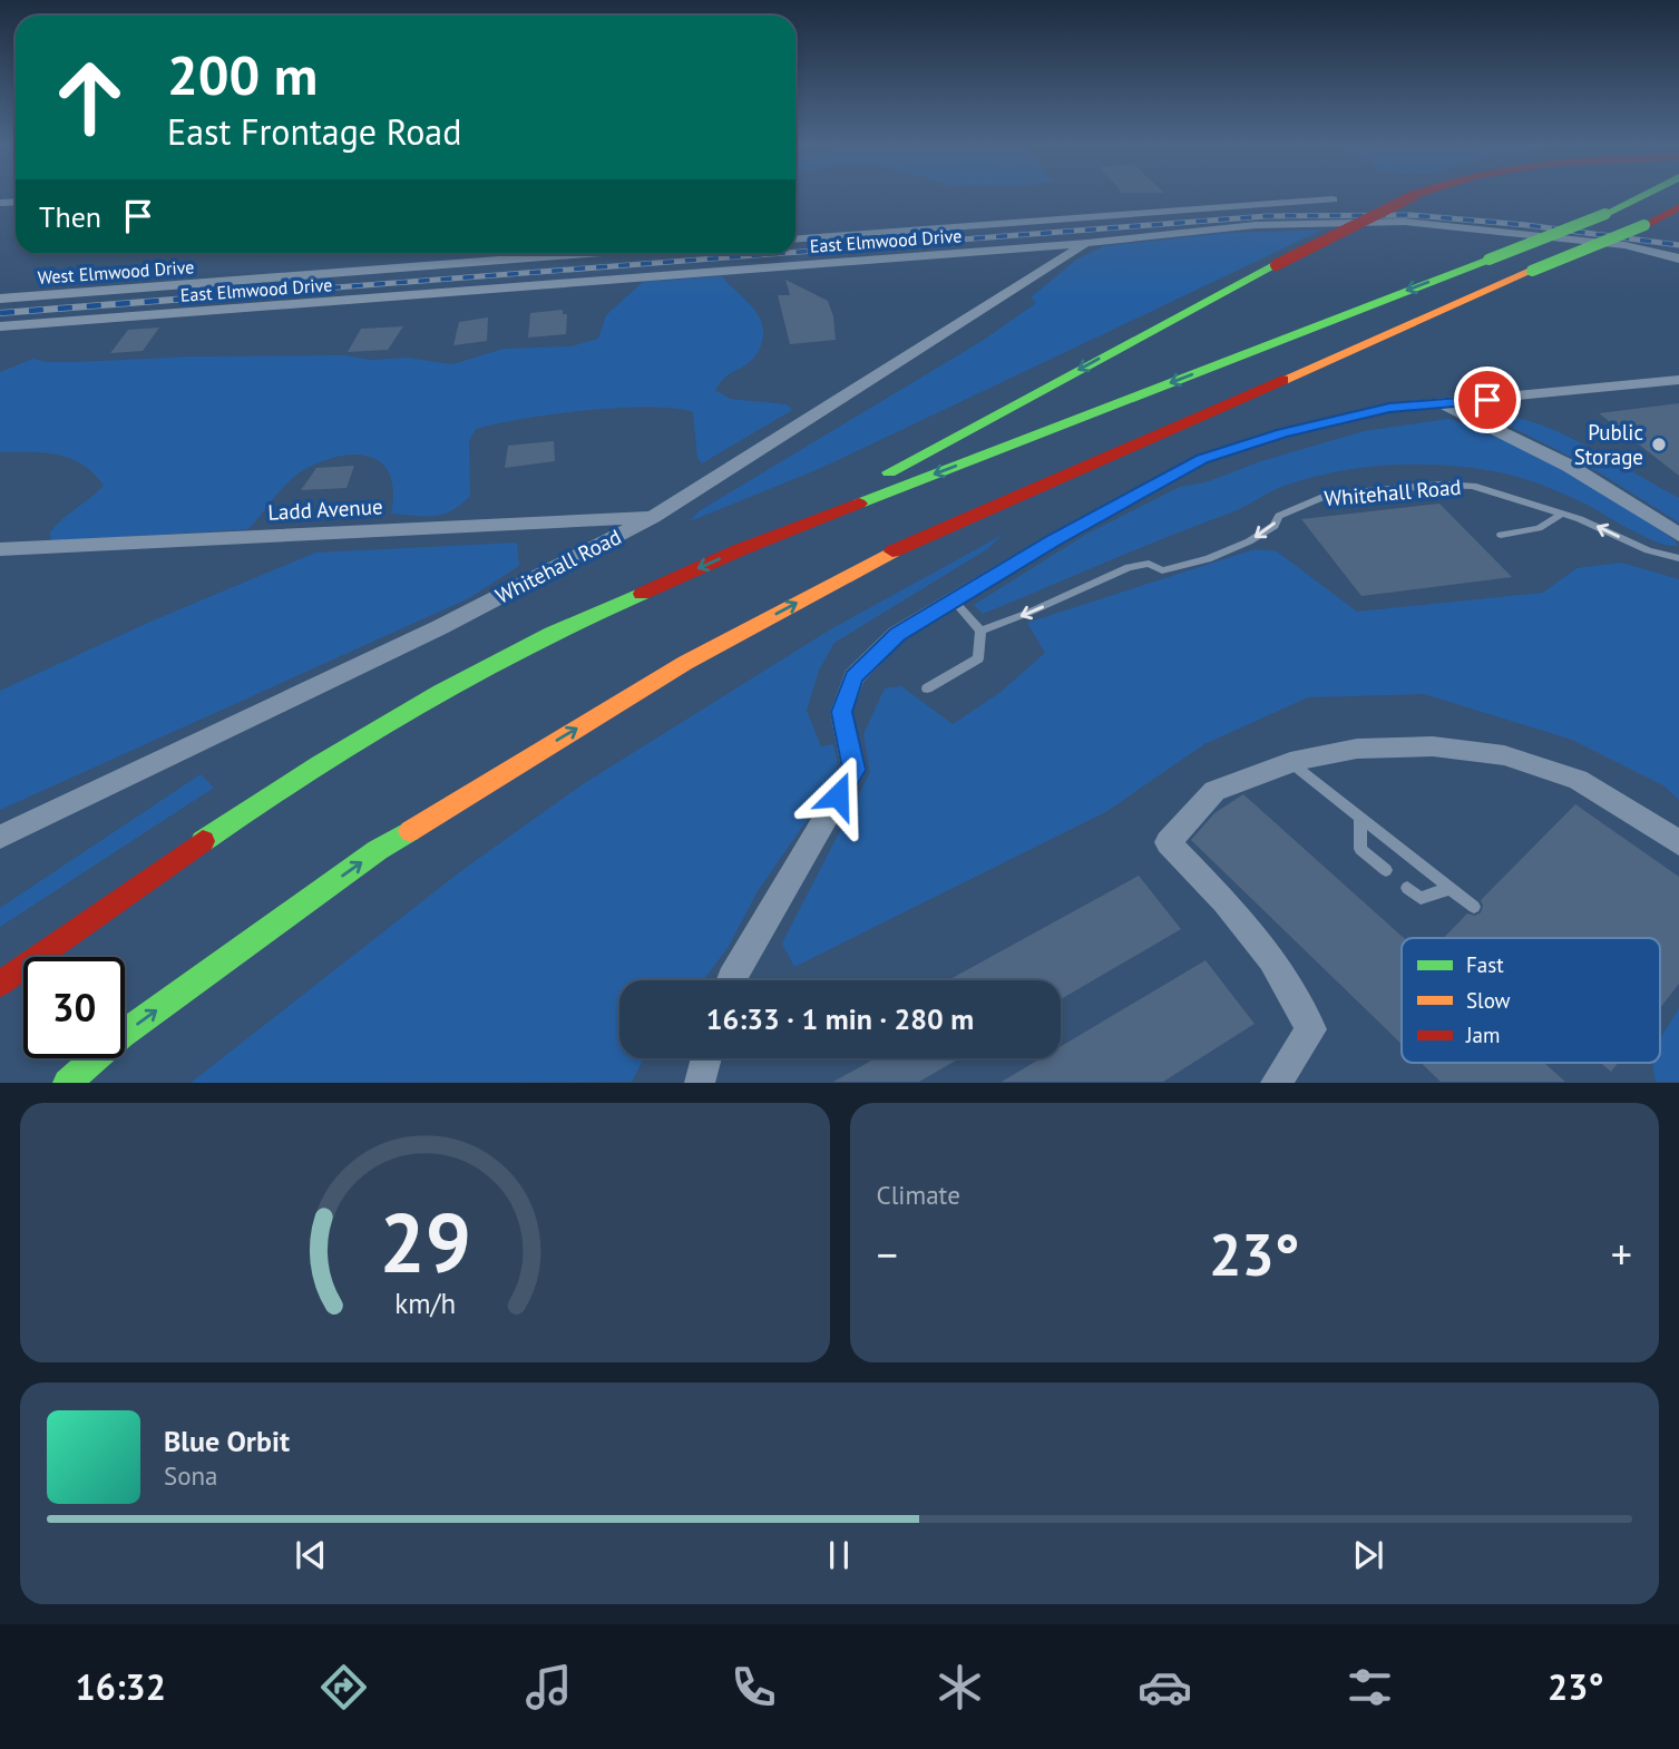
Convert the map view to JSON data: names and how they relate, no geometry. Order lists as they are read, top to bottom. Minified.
{"streets":{"street":["East Elmwood Drive","West Elmwood Drive","Whitehall Road","Ladd Avenue"]},"crossings":[["East Elmwood Drive","Whitehall Road"],["Whitehall Road","Ladd Avenue"]],"places":["Public Storage"],"legend":["Fast","Slow","Jam"],"page":{"turn":["200 m","East Frontage Road"],"then":"Then","limit":"30","trip":"16:33 · 1 min · 280 m","tile":"Climate","heat":["−","23°","+"],"song":["Blue Orbit","Sona"],"tabs":["16:32","23°"],"gauge":["29","km/h"]}}
